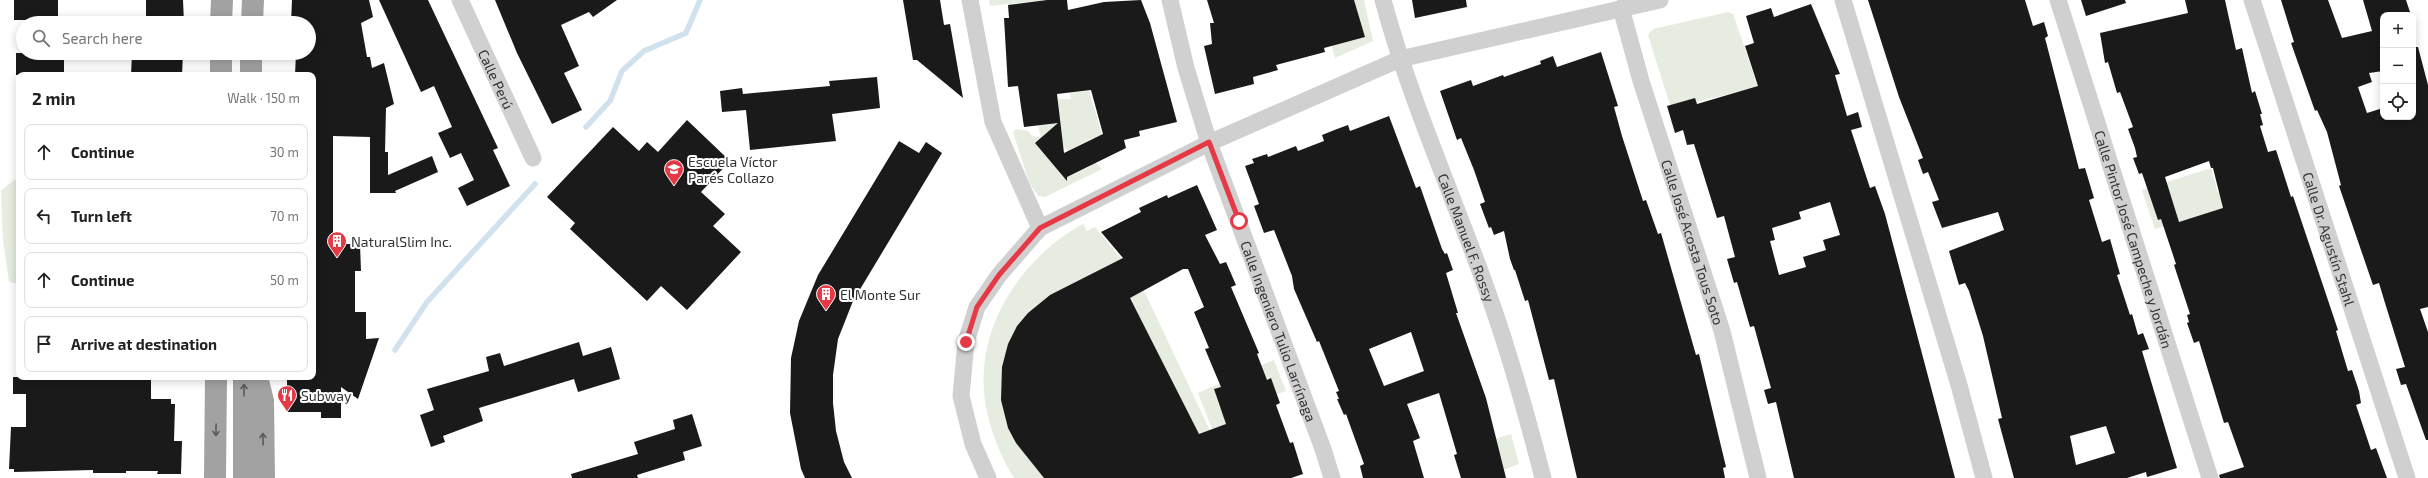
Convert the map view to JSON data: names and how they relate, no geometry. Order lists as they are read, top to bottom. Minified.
{"streets":{"street":["Calle Perú","Calle Manuel F. Rossy","Calle Pintor José Campeche y Jordán","Calle Dr. Agustín Stahl","Calle José Acosta Tous Soto","Calle Ingeniero Tulio Larrínaga"]},"places":{"school or university":["Escuela Víctor Parés Collazo"],"building":["NaturalSlim Inc.","El Monte Sur"],"restaurant":["Subway"]},"page":{"map_buttons":["+","−"],"search":"Search here","heading":["2 min","Walk · 150 m"],"list":[["Continue","30 m"],["Turn left","70 m"],["Continue","50 m"],"Arrive at destination"]}}
